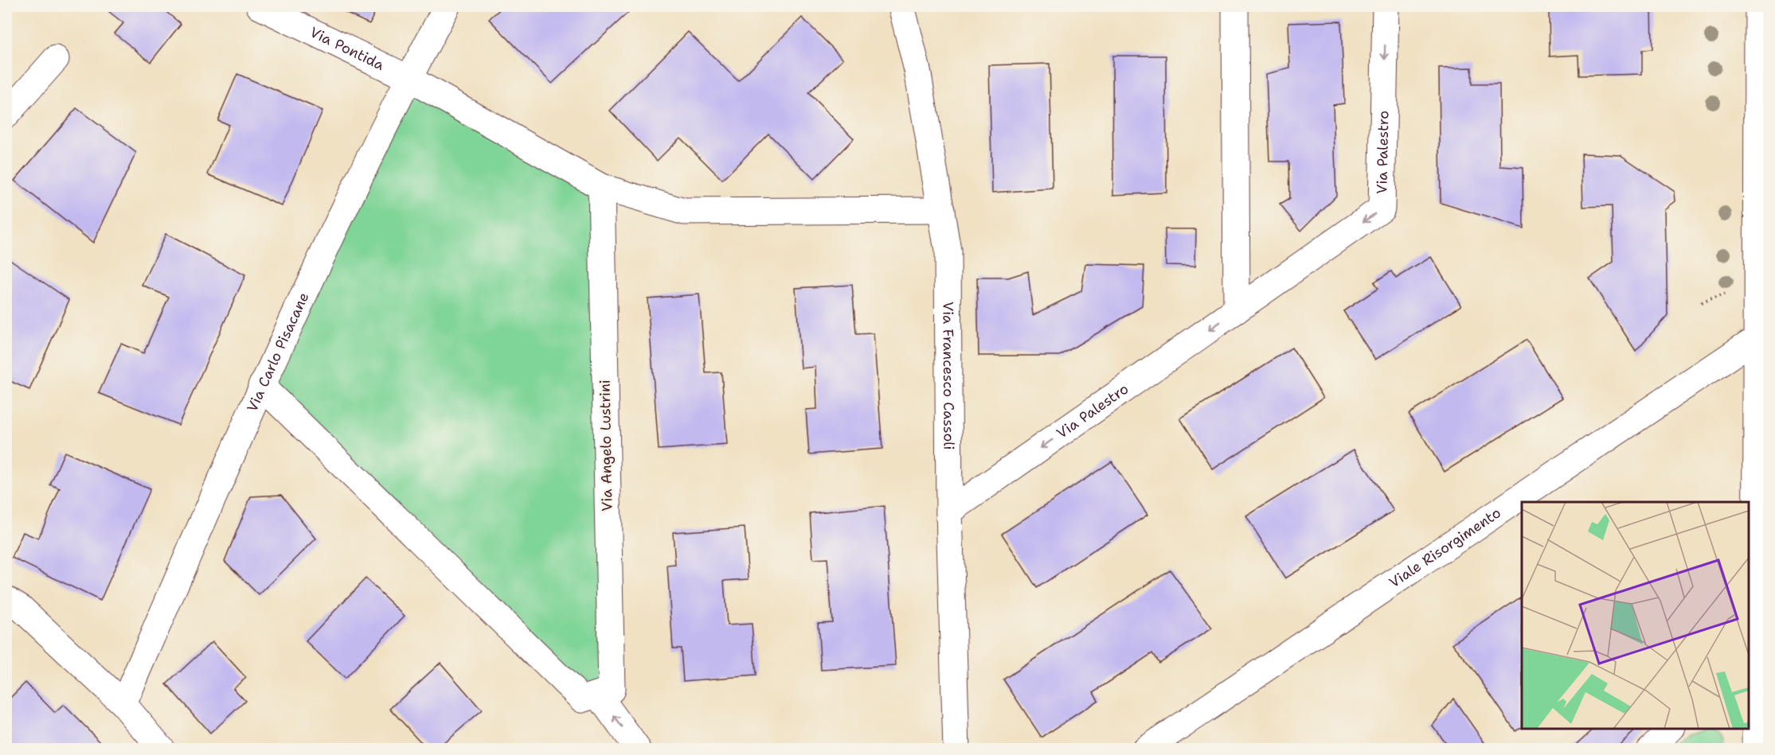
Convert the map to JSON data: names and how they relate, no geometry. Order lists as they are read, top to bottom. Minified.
{"streets":{"street":["Via Pontida","Via Palestro","Via Carlo Pisacane","Via Francesco Cassoli","Via Angelo Lustrini","Viale Risorgimento"]},"crossings":[["Via Pontida","Via Carlo Pisacane"],["Via Palestro","Via Francesco Cassoli"]],"one_way":["Via Palestro"]}
